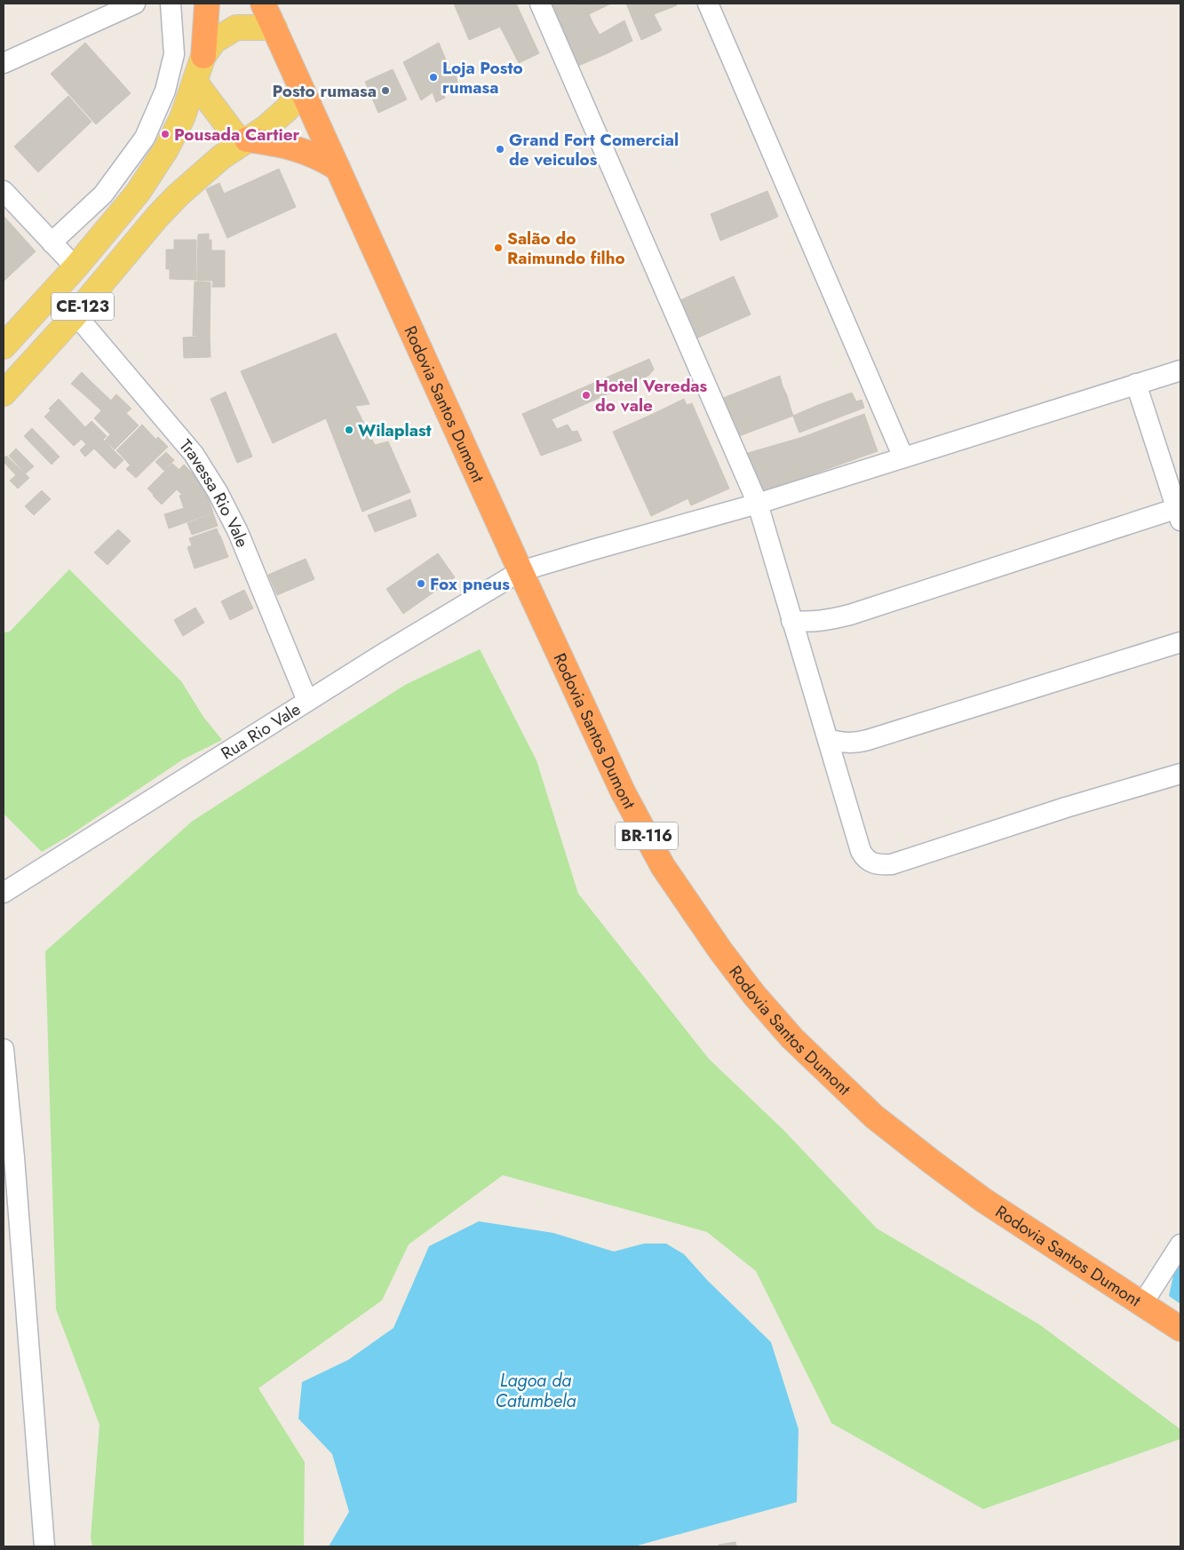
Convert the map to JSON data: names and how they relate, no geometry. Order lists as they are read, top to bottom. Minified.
{"streets":{"highway":["Rodovia Santos Dumont","BR-116"],"main road":["CE-123"],"street":["Travessa Rio Vale","Rua Rio Vale"]},"crossings":[["CE-123","Rodovia Santos Dumont"],["CE-123","Travessa Rio Vale"],["Rodovia Santos Dumont","Rua Rio Vale"],["Travessa Rio Vale","Rua Rio Vale"]],"water":["Lagoa da Catumbela"],"places":["Loja Posto rumasa","Posto rumasa","Pousada Cartier","Grand Fort Comercial de veiculos","Salão do Raimundo filho","Hotel Veredas do vale","Wilaplast","Fox pneus"]}
